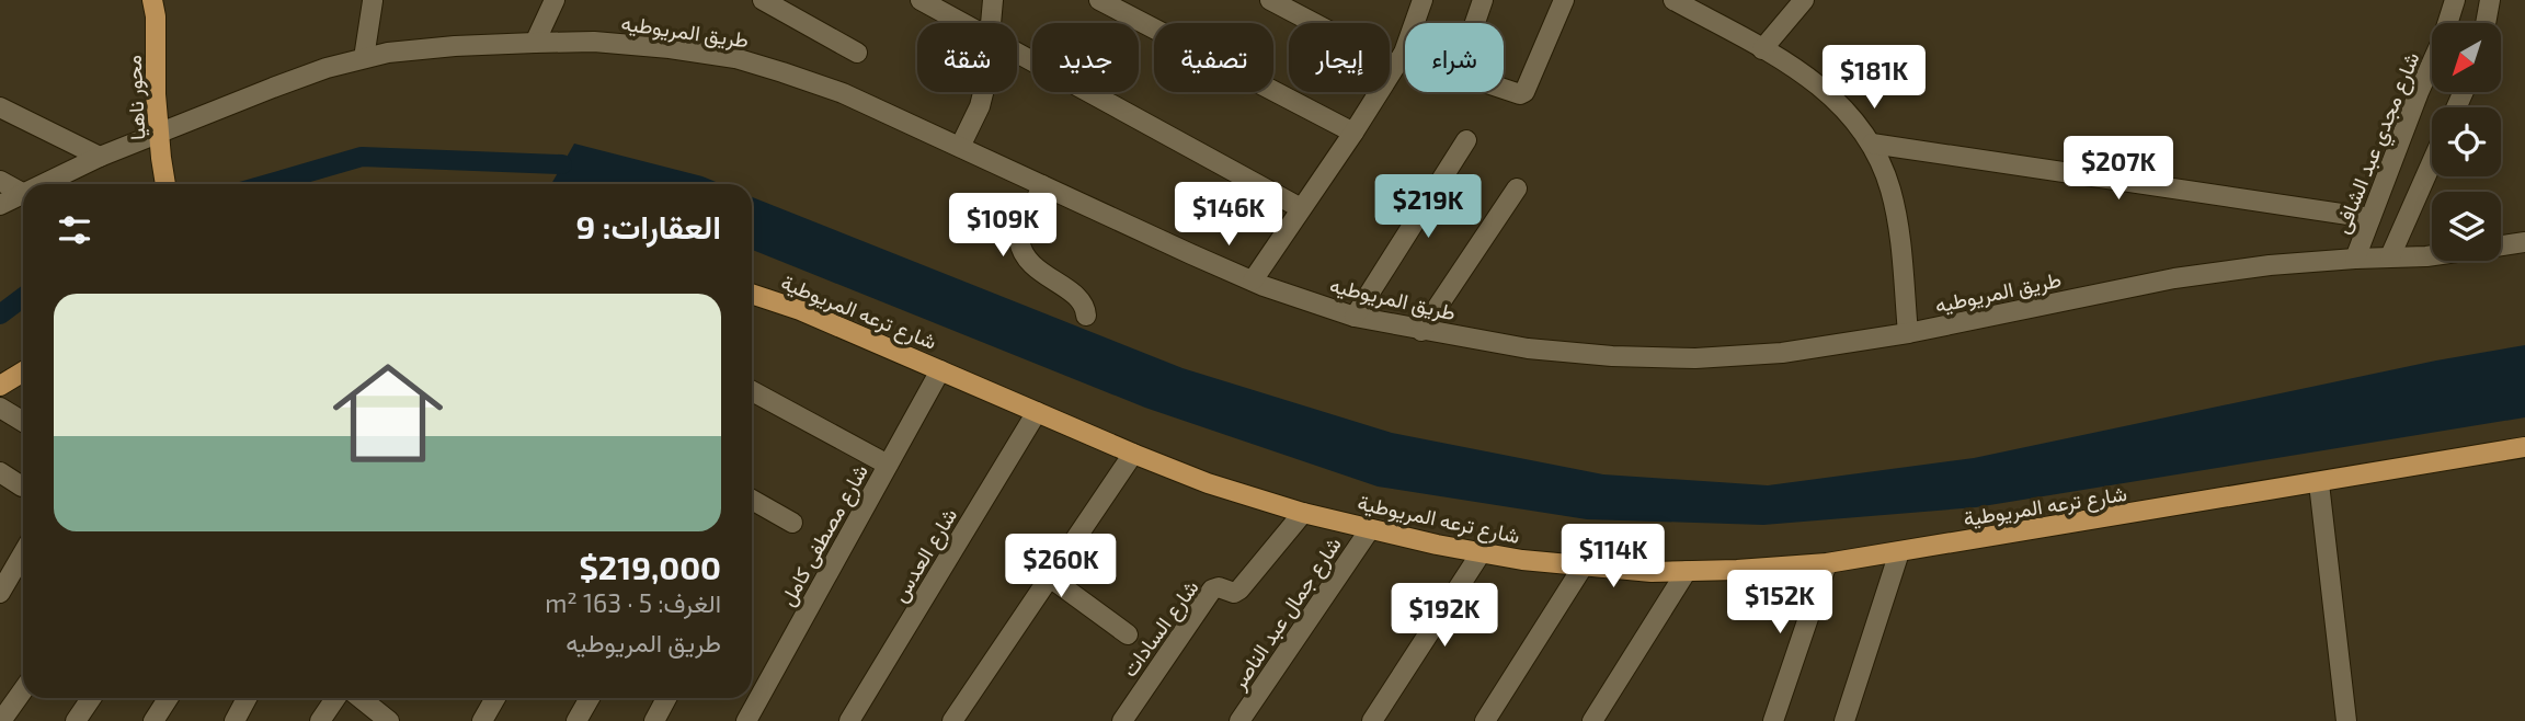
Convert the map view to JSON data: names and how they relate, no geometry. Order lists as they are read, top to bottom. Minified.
{"streets":{"main road":["محور ناهيا","شارع ترعه المريوطية"],"street":["طريق المريوطيه","شارع مجدي عبد الشافى","شارع مصطفى كامل","شارع العدس","شارع جمال عبد الناصر","شارع السادات"]},"crossings":[["طريق المريوطيه","محور ناهيا"],["طريق المريوطيه","شارع مجدي عبد الشافى"],["شارع ترعه المريوطية","شارع مصطفى كامل"],["شارع ترعه المريوطية","شارع العدس"],["شارع ترعه المريوطية","شارع جمال عبد الناصر"],["شارع ترعه المريوطية","شارع السادات"]],"north":"bottom left","page":{"chip":["شراء","إيجار","تصفية","جديد","شقة"],"price":["$181K","$207K","$219K","$146K","$109K","$114K","$260K","$152K","$192K"],"heading":"العقارات: 9","list":[{"name":"$219,000","note":"الغرف: 5 · 163 m² · طريق المريوطيه"}]}}
